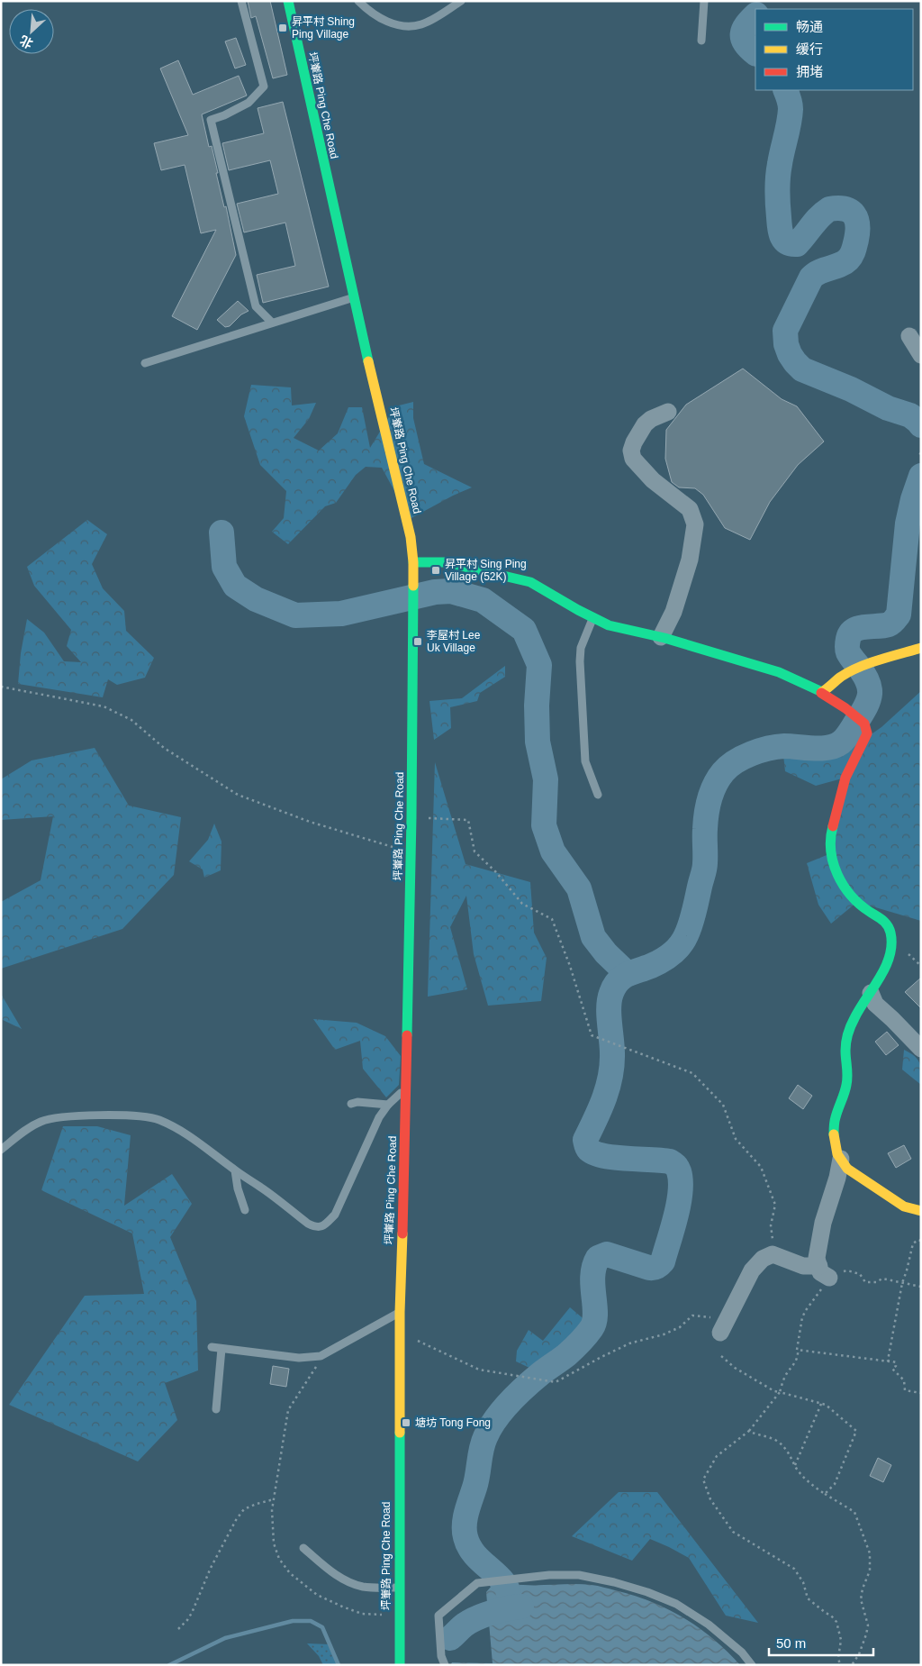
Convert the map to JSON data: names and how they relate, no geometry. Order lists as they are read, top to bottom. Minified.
{"streets":{"street":["坪輋路 Ping Che Road"]},"places":{"transit":["昇平村 Shing Ping Village","昇平村 Sing Ping Village (52K)","李屋村 Lee Uk Village","塘坊 Tong Fong"]},"legend":["畅通","缓行","拥堵"],"scale_bar":"50 m","north":"bottom left"}
